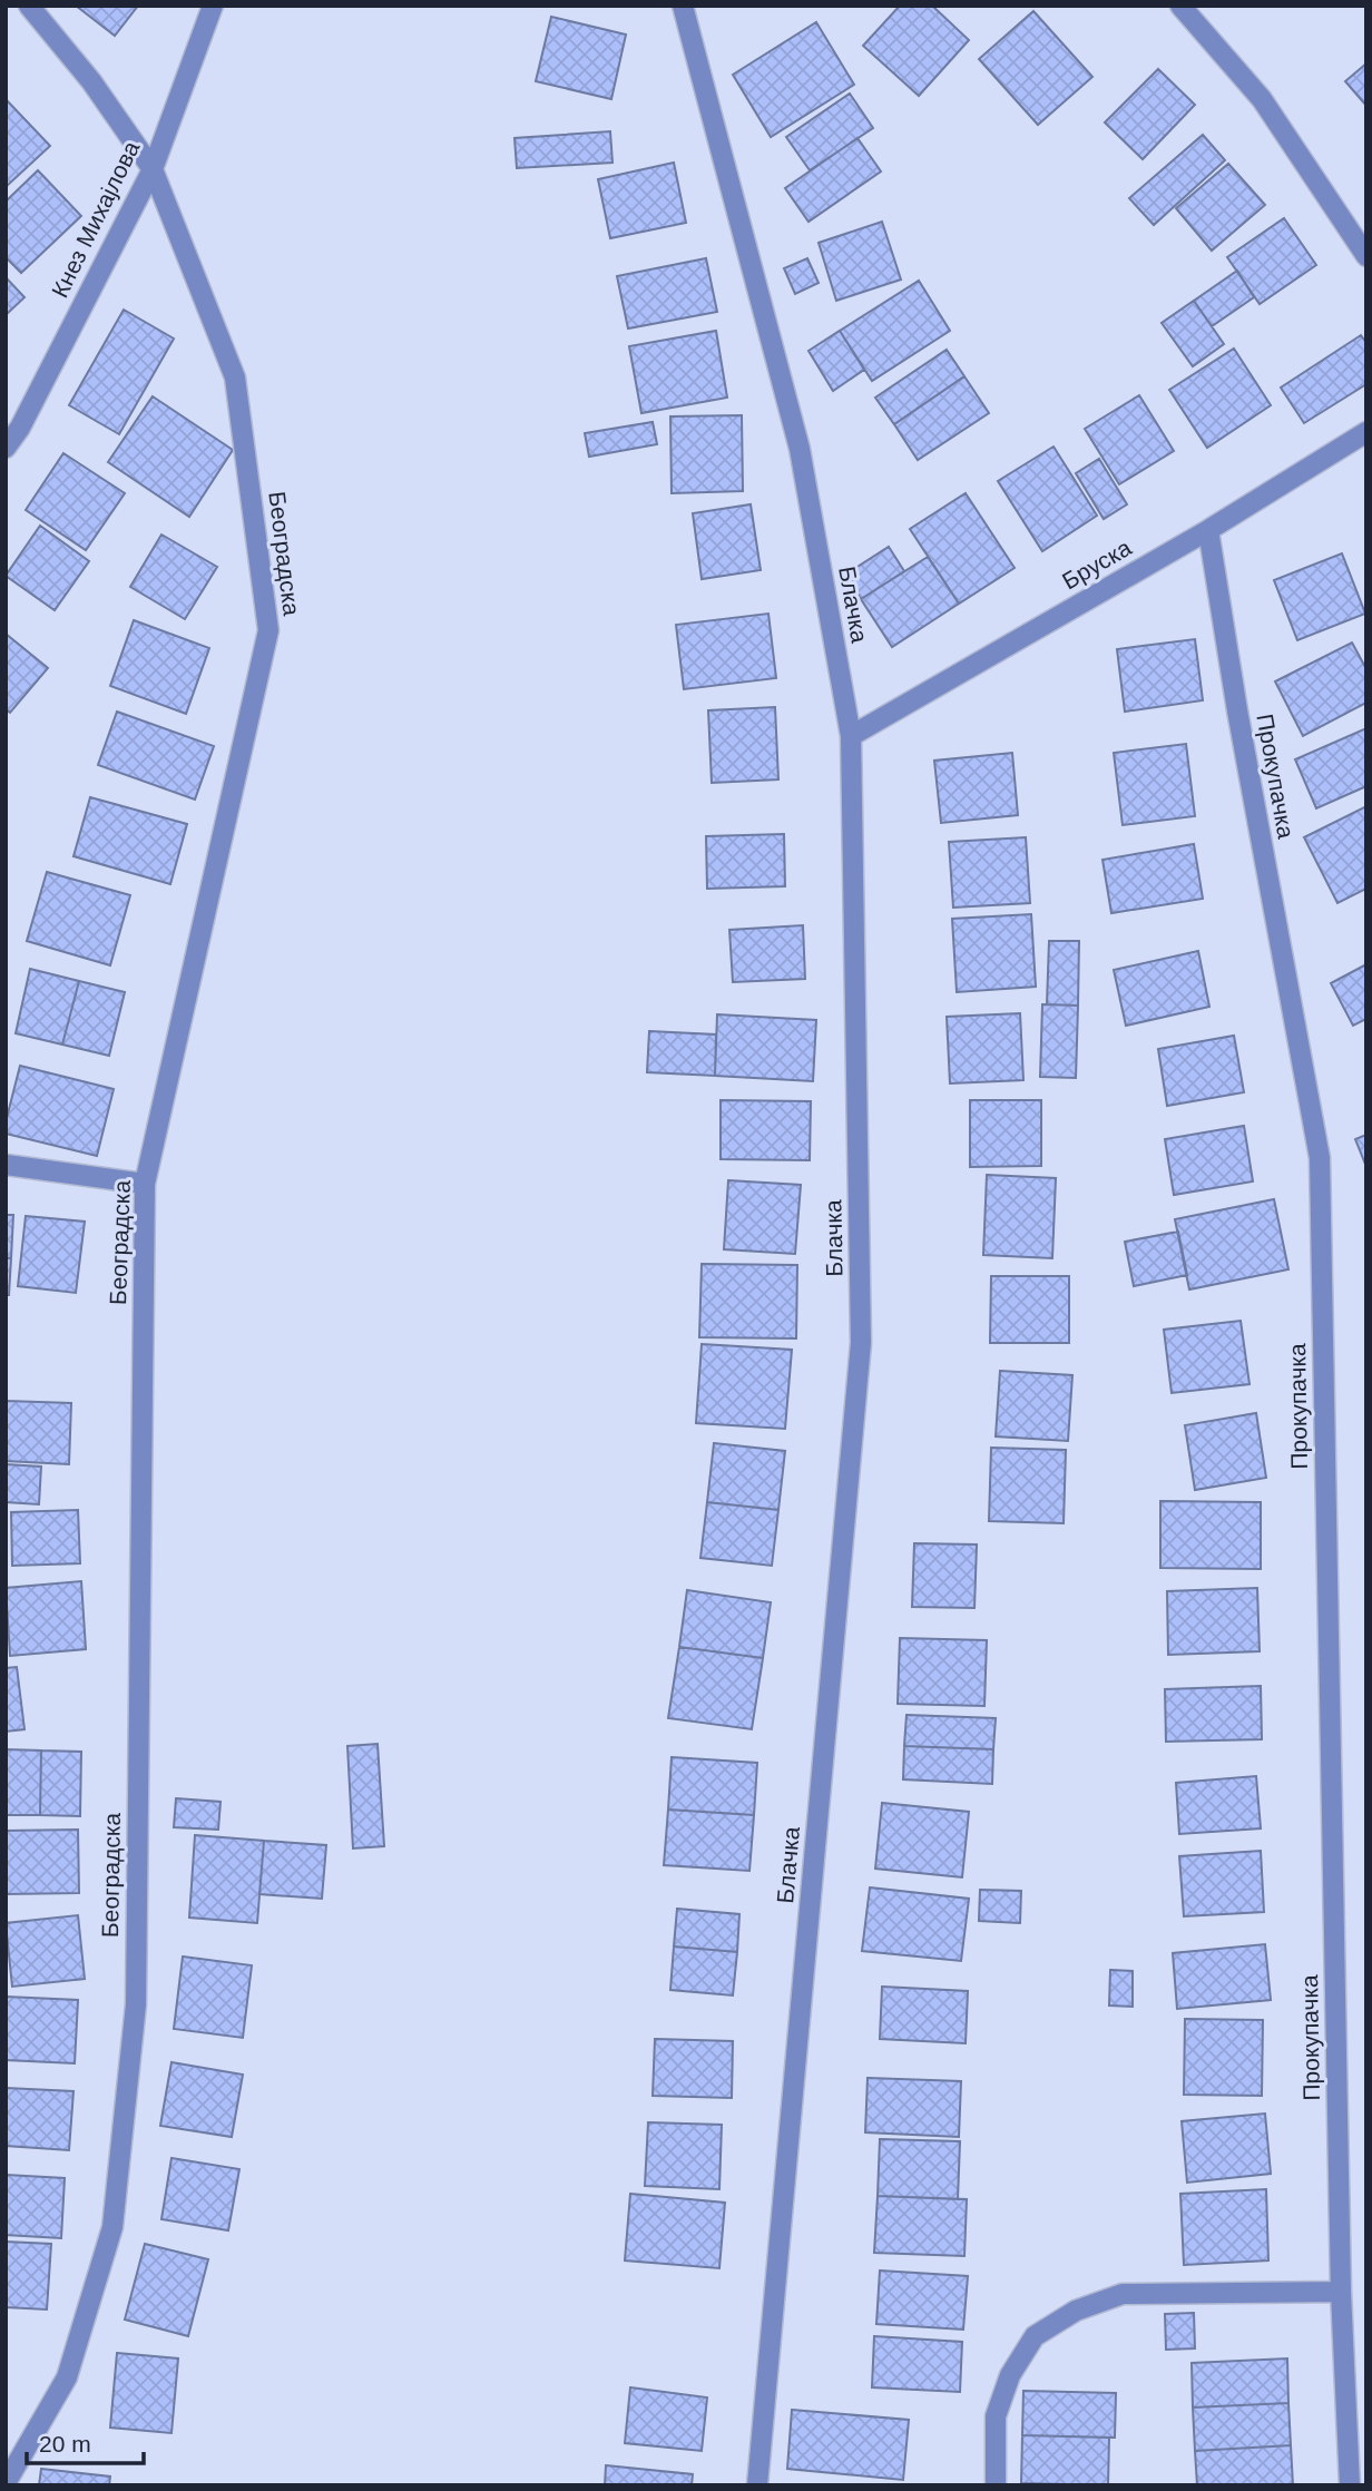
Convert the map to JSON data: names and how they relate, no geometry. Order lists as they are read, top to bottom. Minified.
{"streets":{"street":["Кнез Михајлова","Београдска","Бруска","Блачка","Прокупачка"]},"crossings":[["Кнез Михајлова","Београдска"],["Бруска","Блачка"],["Бруска","Прокупачка"]],"scale_bar":"20 m"}
